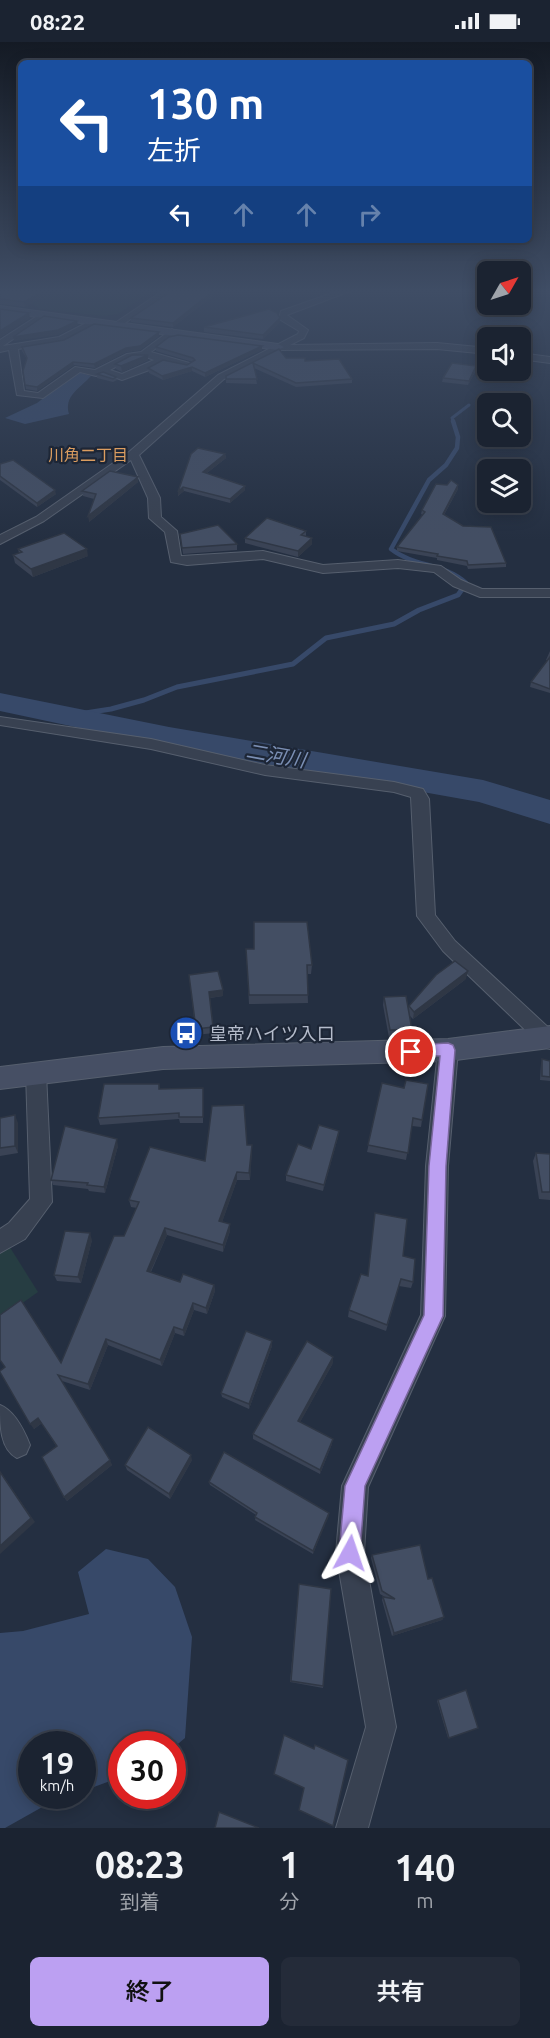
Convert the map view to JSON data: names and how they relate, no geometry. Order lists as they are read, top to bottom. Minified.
{"districts":["川角二丁目"],"water":["二河川"],"places":{"bus stop":["皇帝ハイツ入口"]},"north":"top right","page":{"status":"08:22","turn":["130 m","左折"],"speed":"19 km/h","limit":"30","eta":["08:23","到着","1","分","140","m"],"buttons":["終了","共有"]}}
